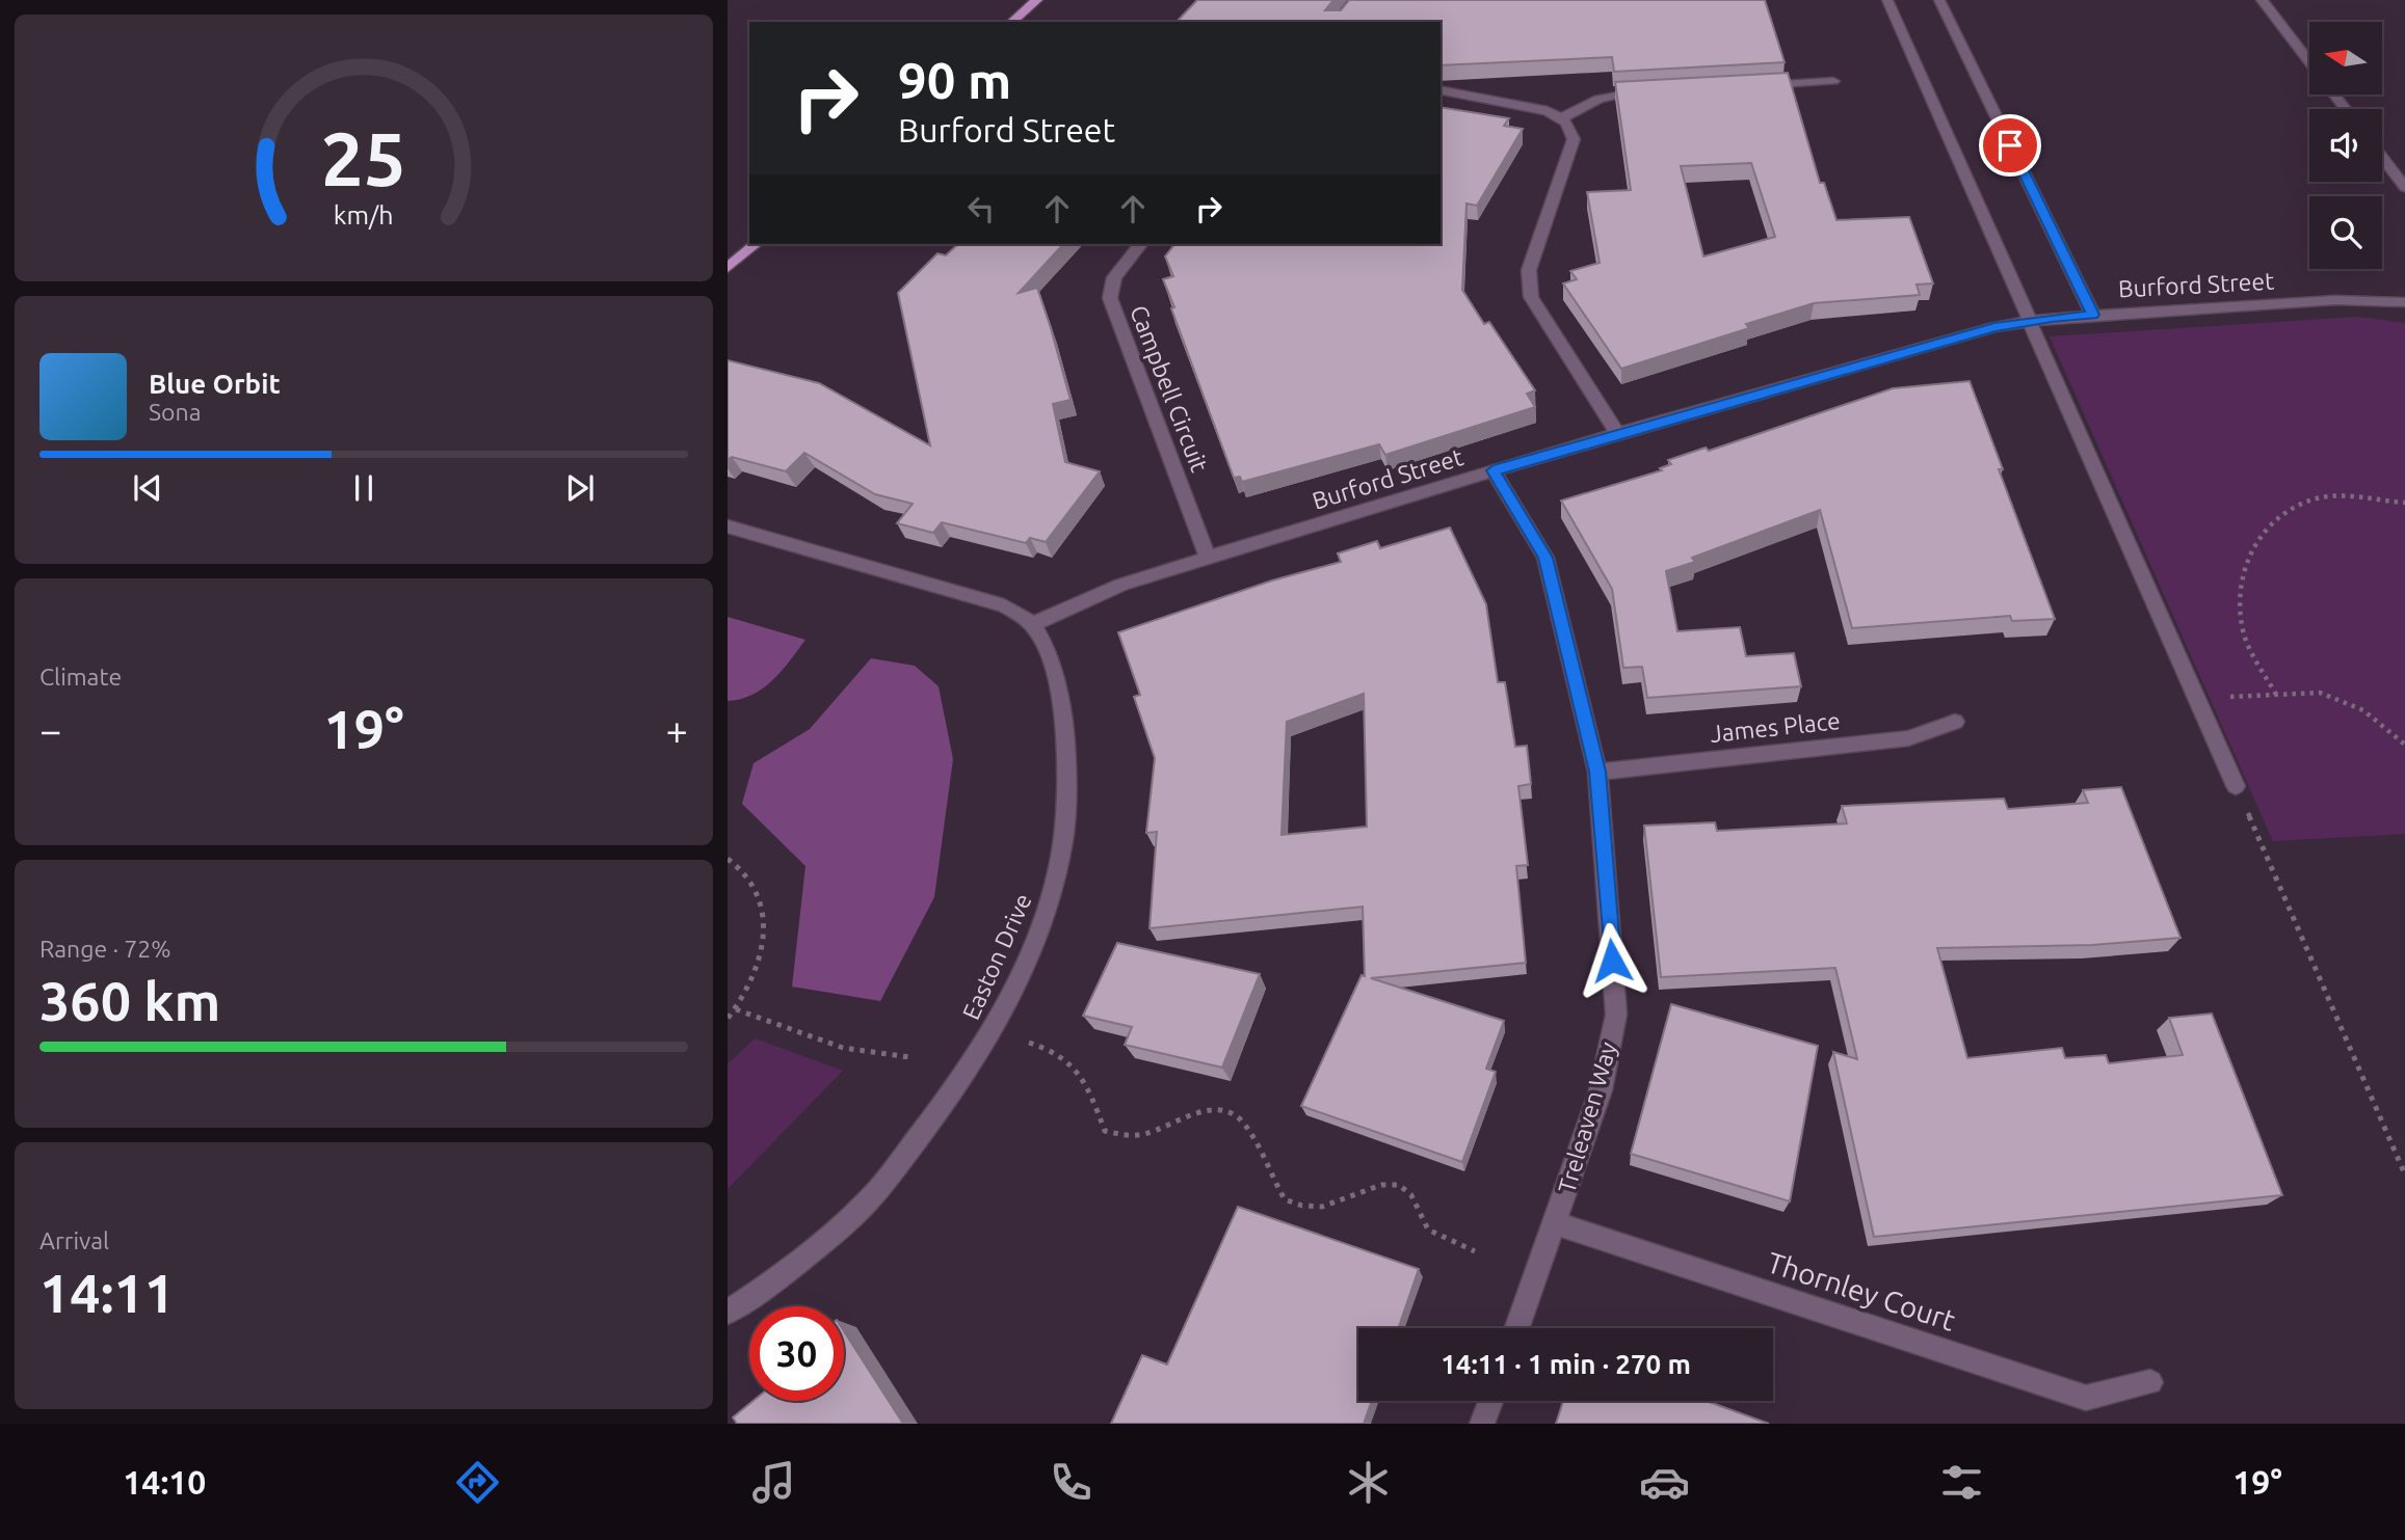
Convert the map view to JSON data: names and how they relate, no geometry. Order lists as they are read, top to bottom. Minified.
{"streets":{"street":["Burford Street","Campbell Circuit","James Place","Easton Drive","Treleaven Way","Thornley Court"]},"crossings":[["Burford Street","Campbell Circuit"],["Burford Street","Easton Drive"],["Burford Street","Treleaven Way"],["James Place","Treleaven Way"],["Treleaven Way","Thornley Court"]],"north":"left","page":{"turn":["90 m","Burford Street"],"song":["Blue Orbit","Sona"],"tile":["Climate",["Range · 72%","360 km"],["Arrival","14:11"]],"heat":["−","19°","+"],"limit":"30","trip":"14:11 · 1 min · 270 m","tabs":["14:10","19°"],"gauge":["25","km/h"]}}
